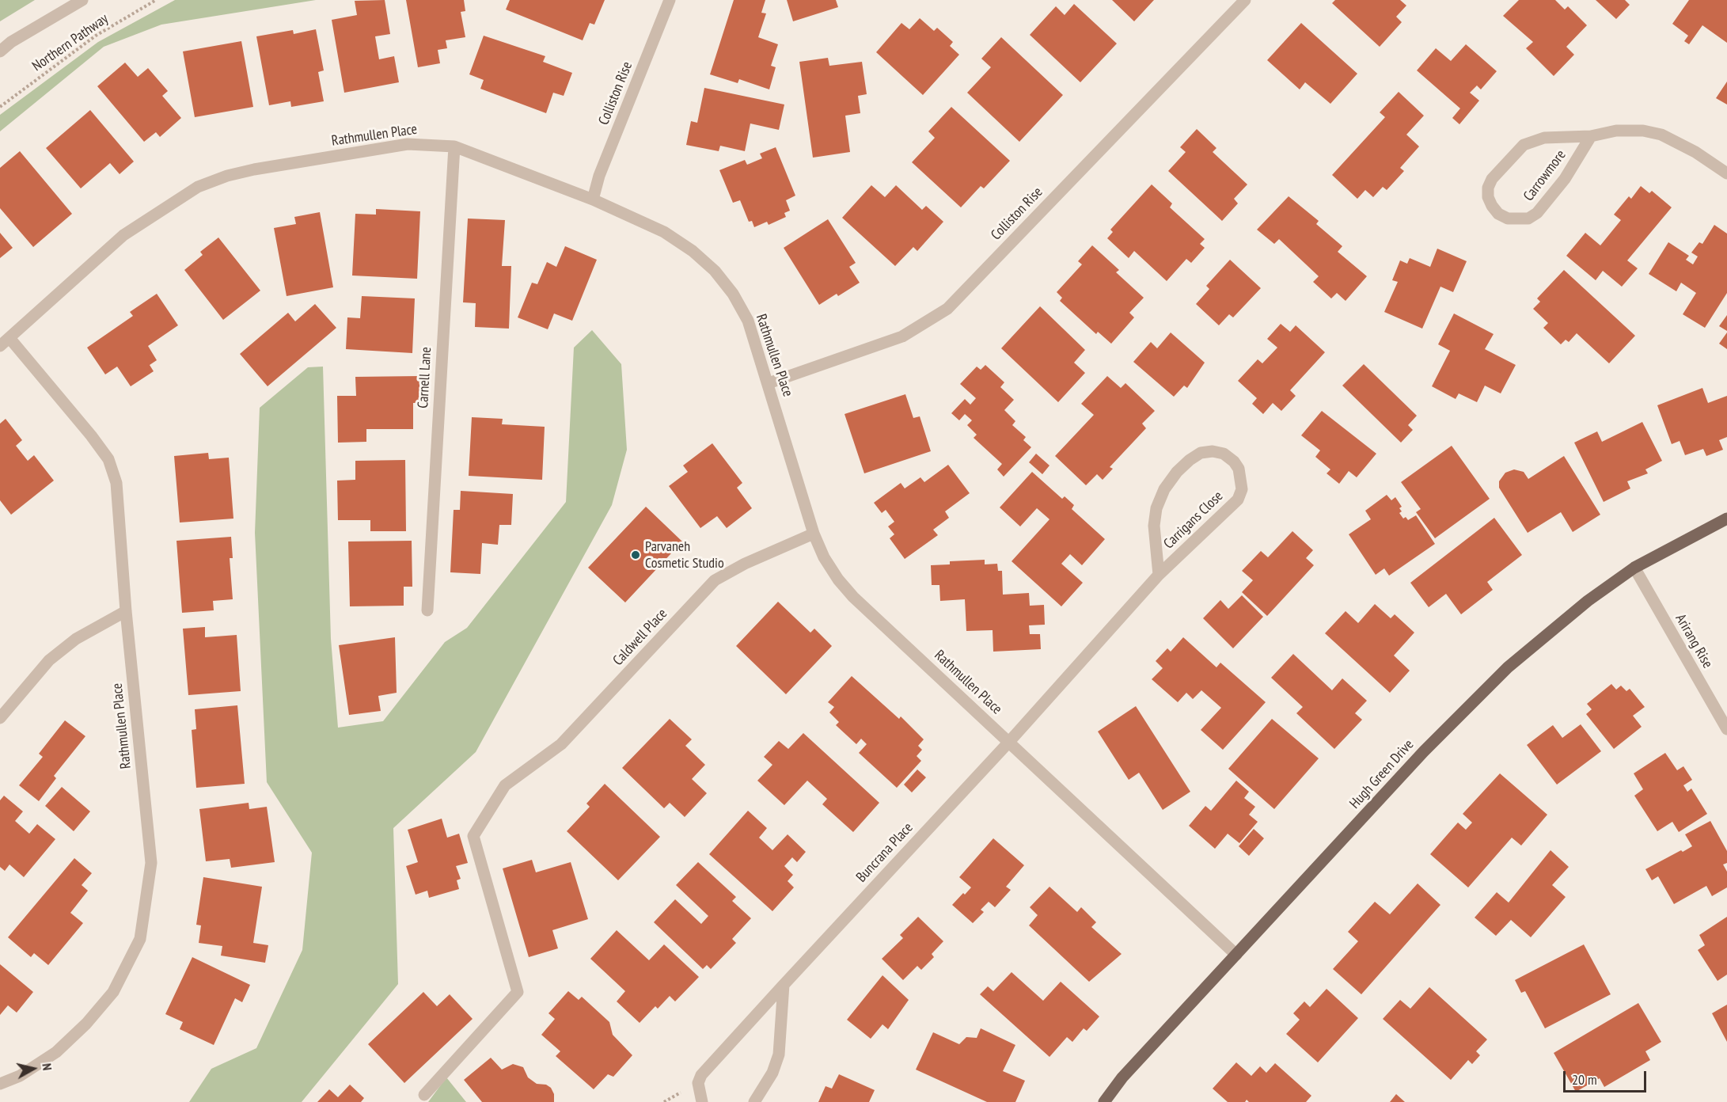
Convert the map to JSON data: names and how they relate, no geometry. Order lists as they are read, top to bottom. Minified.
{"streets":{"main road":["Hugh Green Drive"],"street":["Colliston Rise","Rathmullen Place","Carrowmore","Carnell Lane","Carrigans Close","Caldwell Place","Arirang Rise","Buncrana Place"],"path":["Northern Pathway"]},"crossings":[["Colliston Rise","Rathmullen Place"],["Rathmullen Place","Carnell Lane"],["Rathmullen Place","Carrigans Close"],["Rathmullen Place","Caldwell Place"],["Rathmullen Place","Hugh Green Drive"],["Rathmullen Place","Buncrana Place"],["Carrigans Close","Buncrana Place"],["Arirang Rise","Hugh Green Drive"]],"places":["Parvaneh Cosmetic Studio"],"scale_bar":"20 m","north":"right"}
